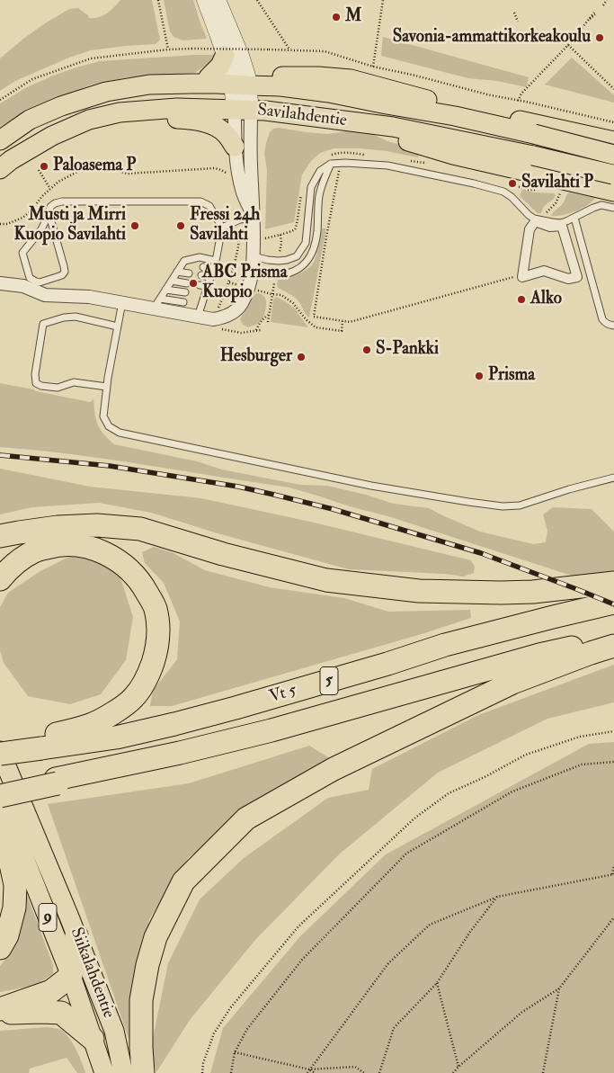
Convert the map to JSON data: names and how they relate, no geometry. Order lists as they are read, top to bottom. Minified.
{"streets":{"highway":["5","Vt 5"],"main road":["Savilahdentie","9","Siikalahdentie"]},"crossings":[["Vt 5","Siikalahdentie"]],"places":["M","Savonia-ammattikorkeakoulu","Paloasema P","Savilahti P","Musti ja Mirri Kuopio Savilahti","Fressi 24h Savilahti","ABC Prisma Kuopio","Alko","S-Pankki","Hesburger","Prisma"]}
